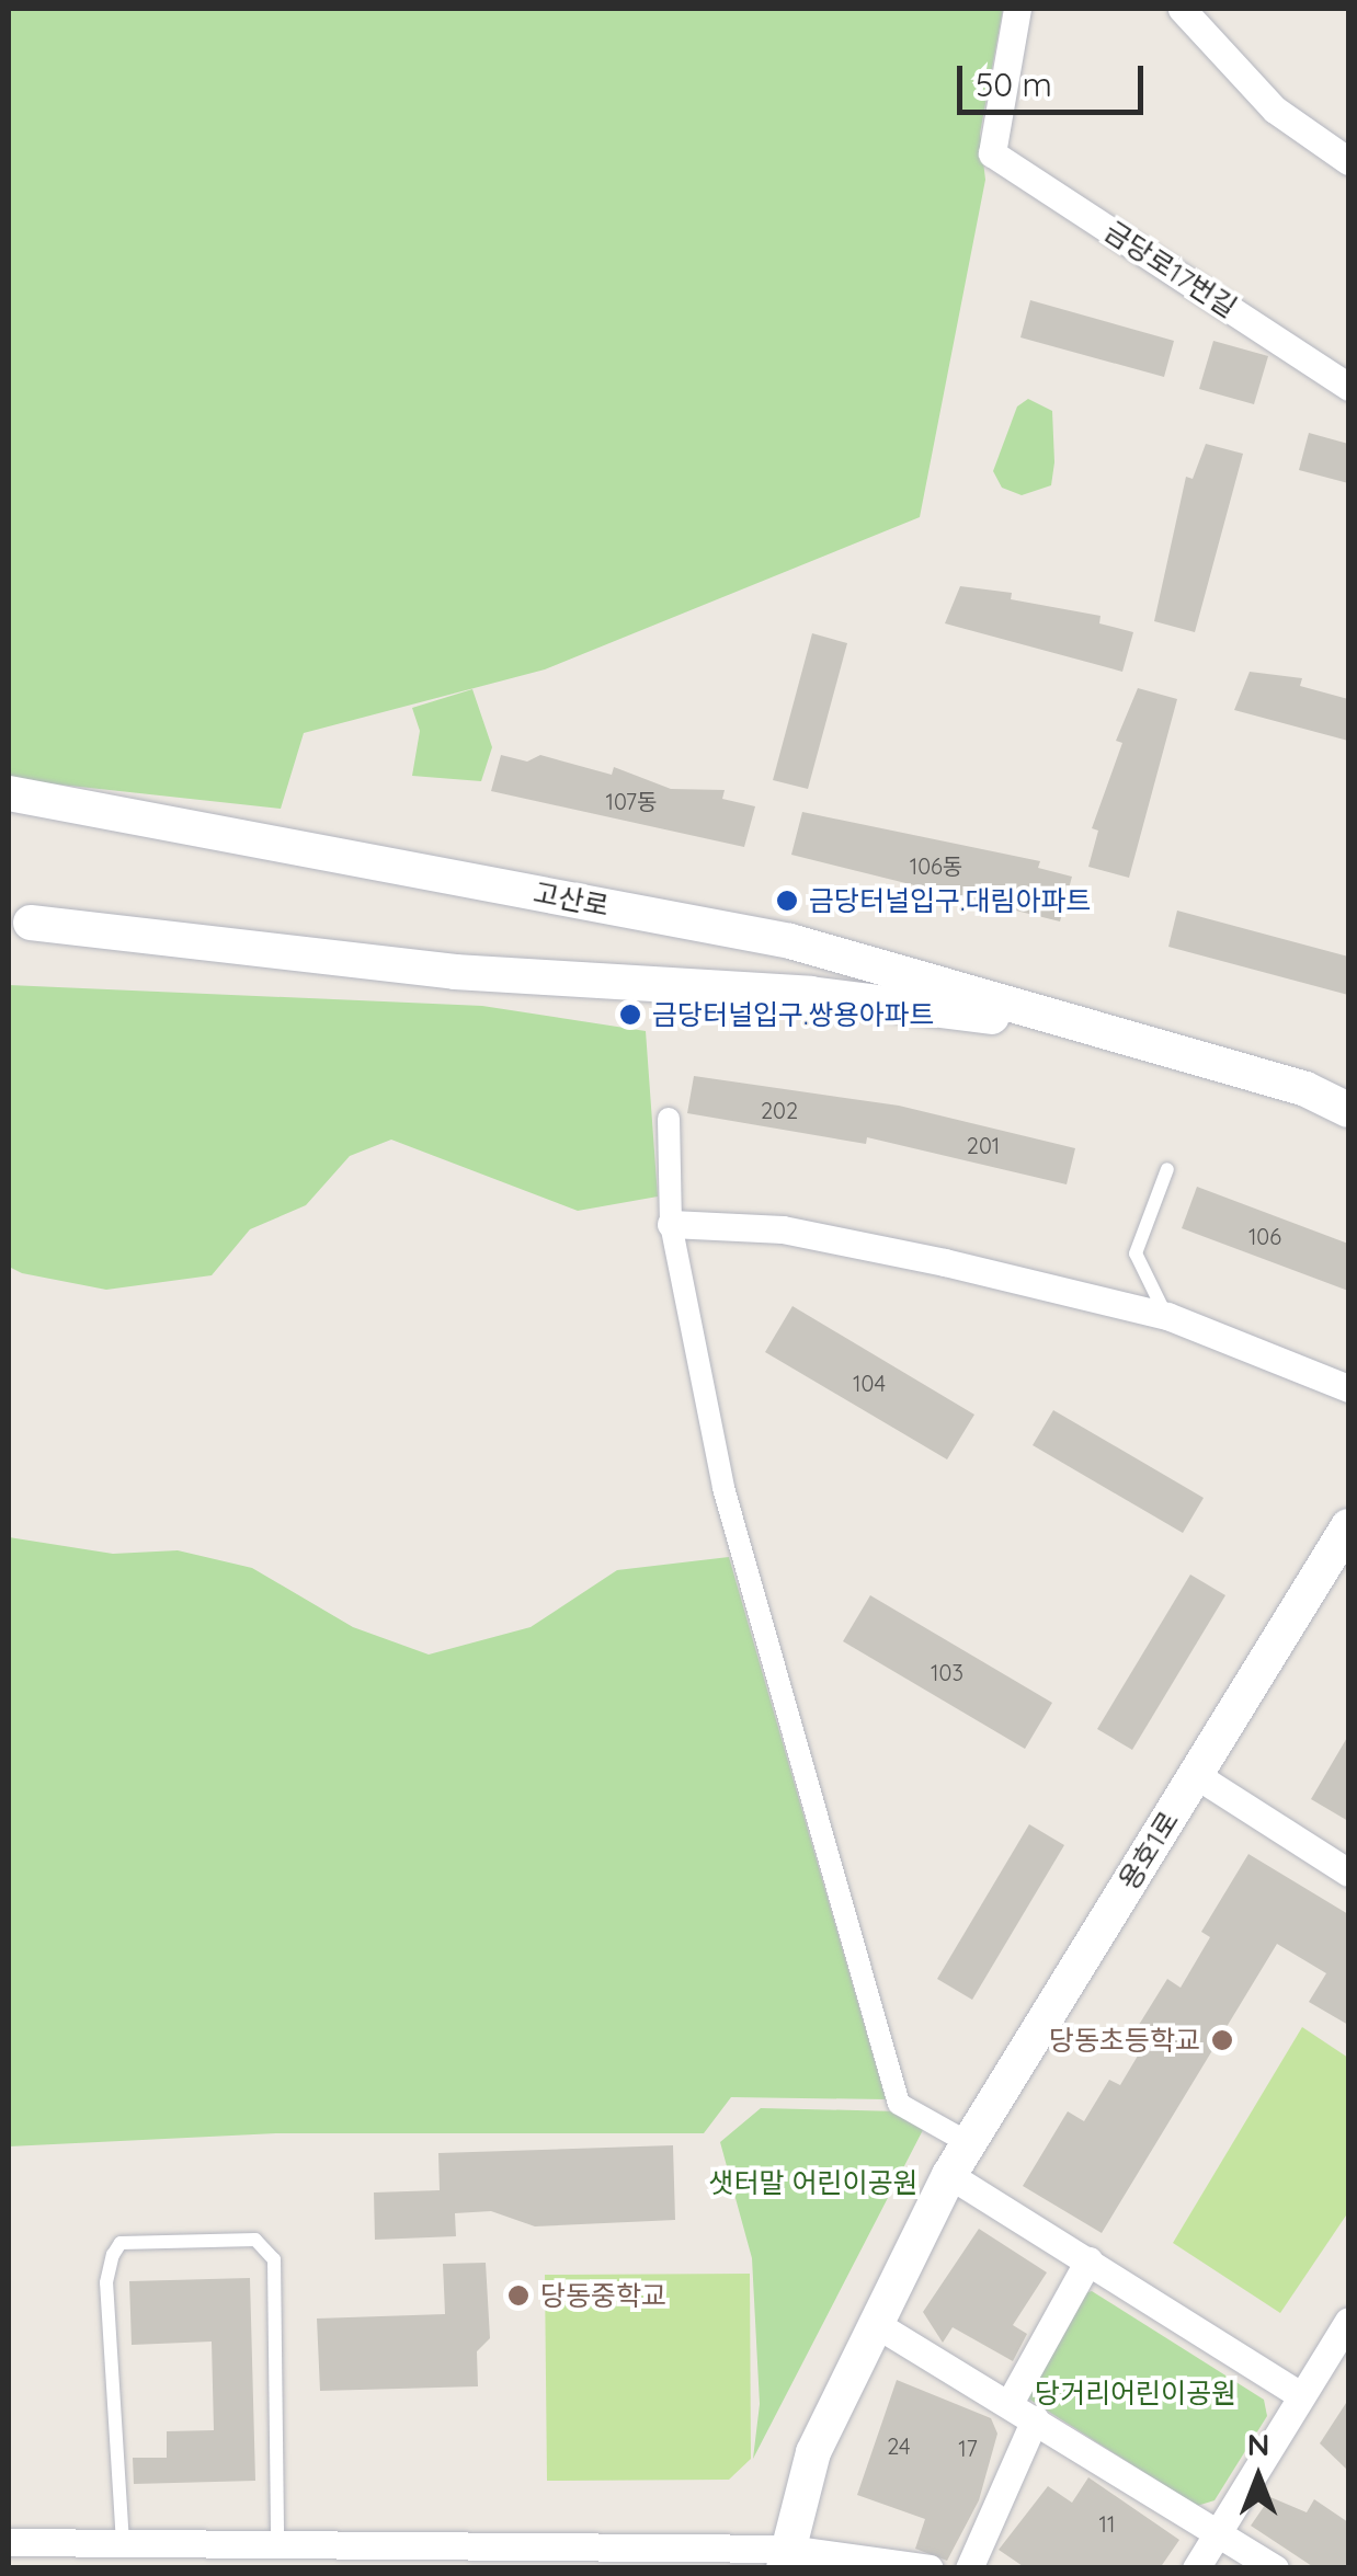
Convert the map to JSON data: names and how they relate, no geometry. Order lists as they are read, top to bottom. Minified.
{"streets":{"street":["금당로17번길","고산로","용호1로"]},"parks":["샛터말 어린이공원","당거리어린이공원"],"places":["금당터널입구.대림아파트","금당터널입구.쌍용아파트","당동초등학교","당동중학교"],"house_numbers":["107동","106동","202","201","106","104","103","24","17","11"],"scale_bar":"50 m","north":"top"}
